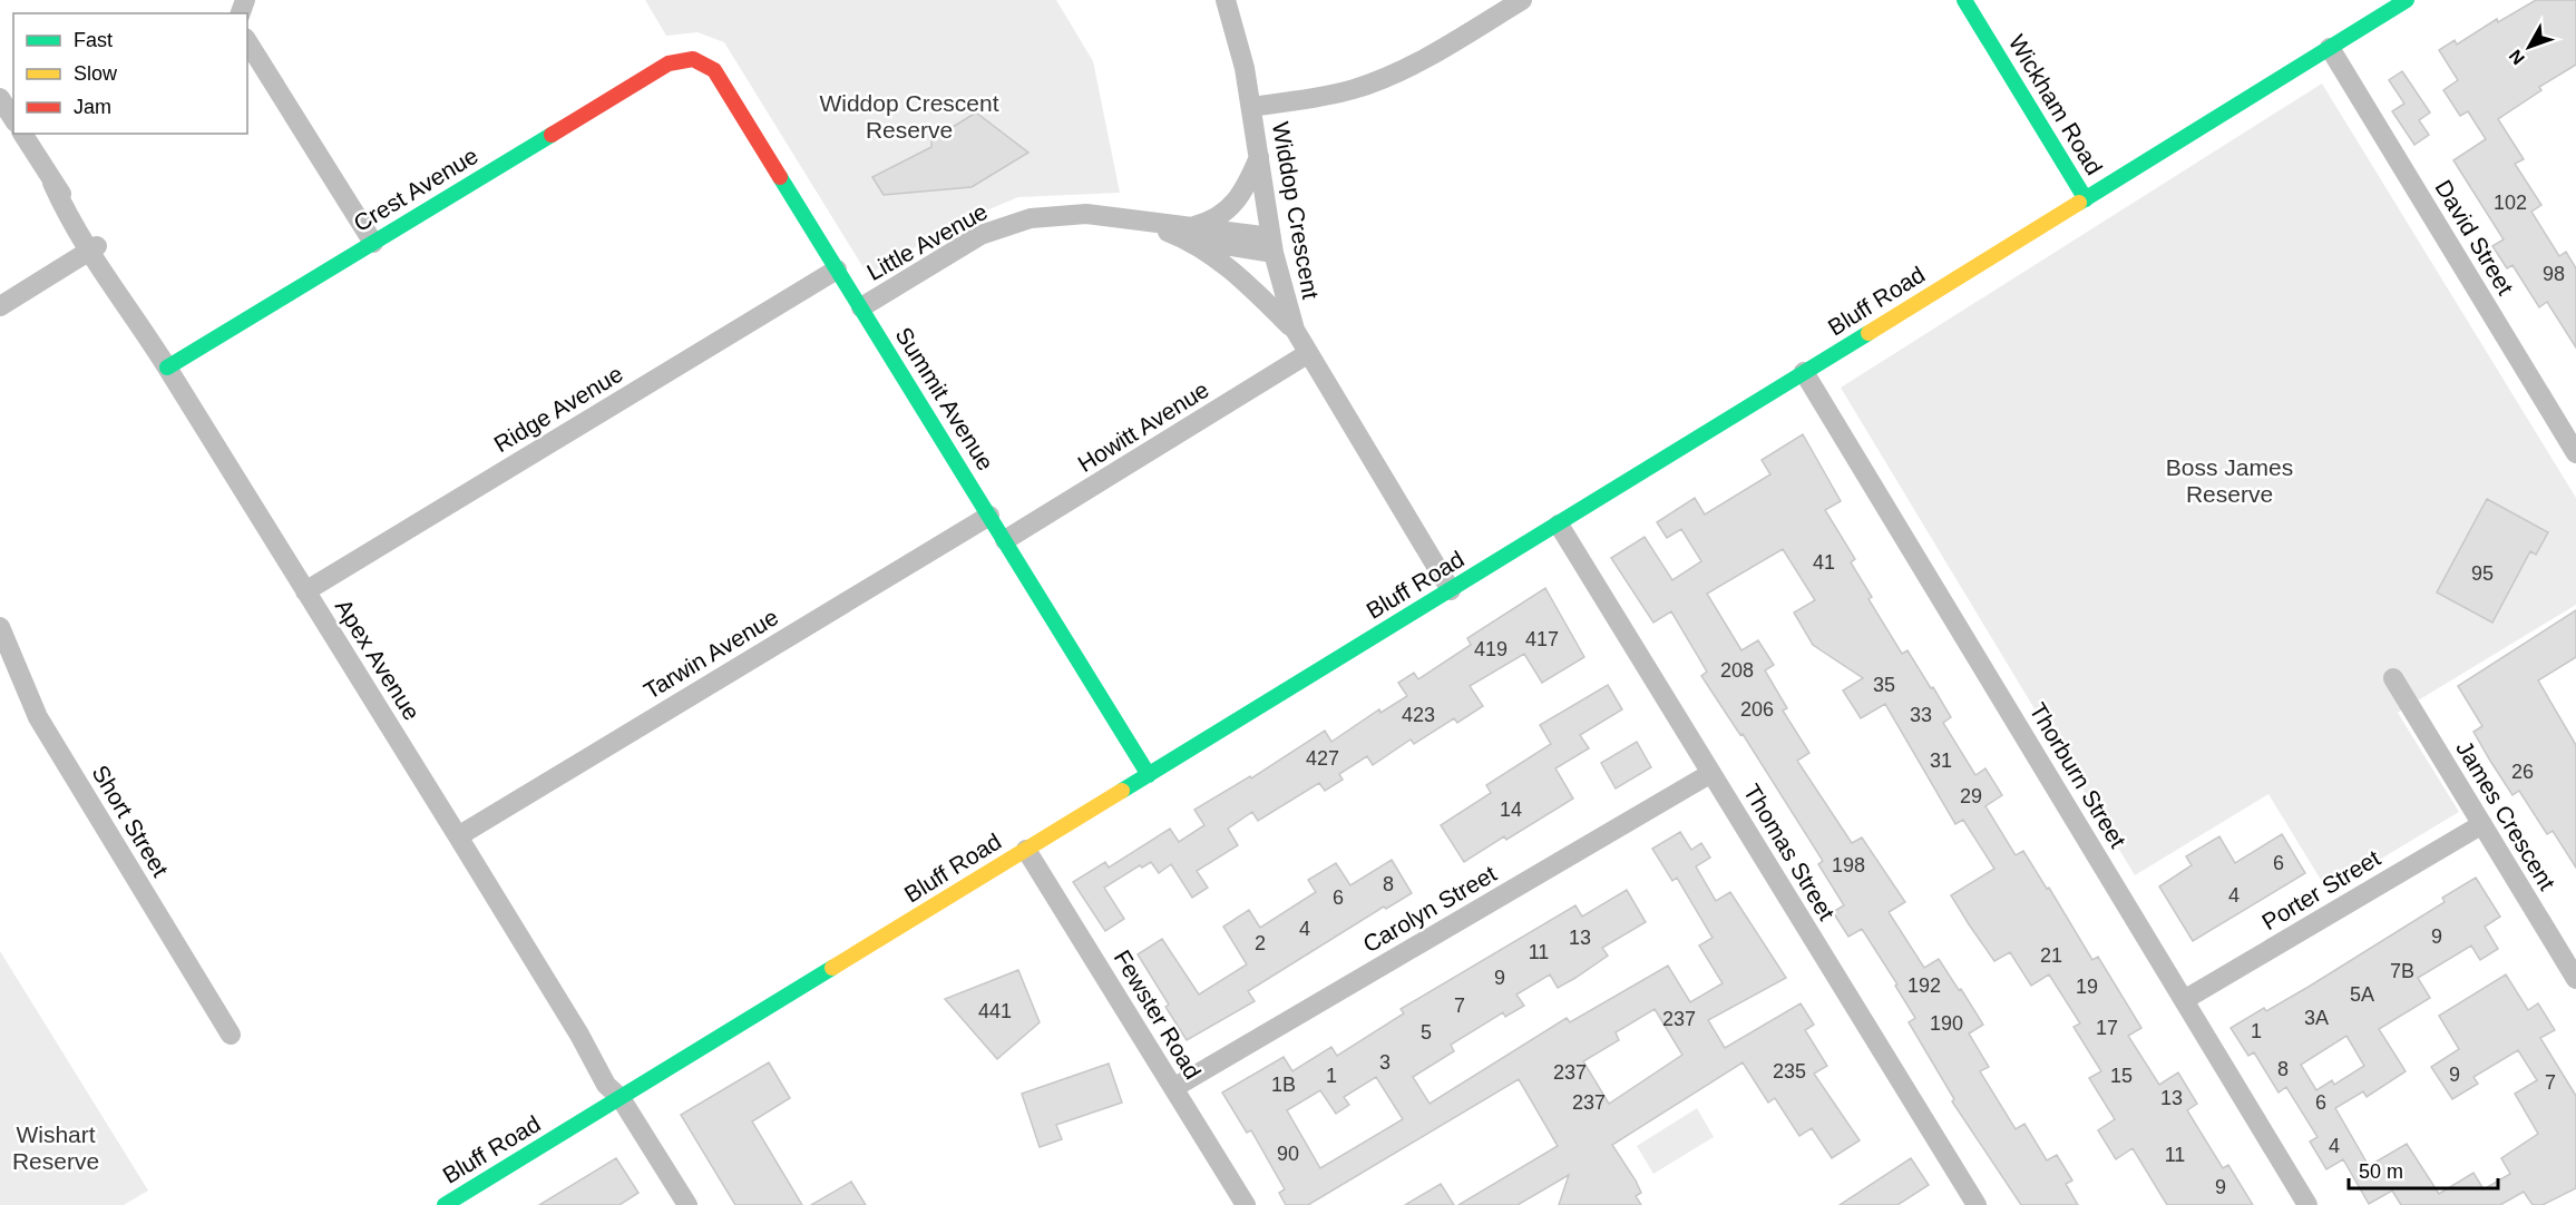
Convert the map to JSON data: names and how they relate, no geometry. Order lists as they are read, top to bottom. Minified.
{"streets":{"main road":["Wickham Road","Crest Avenue","Bluff Road","Summit Avenue"],"street":["Widdop Crescent","David Street","Little Avenue","Ridge Avenue","Howitt Avenue","Tarwin Avenue","Apex Avenue","Thorburn Street","James Crescent","Short Street","Thomas Street","Porter Street","Carolyn Street","Fewster Road"]},"crossings":[["Wickham Road","Bluff Road"],["Crest Avenue","Summit Avenue"],["Crest Avenue","Apex Avenue"],["Widdop Crescent","Little Avenue"],["Widdop Crescent","Bluff Road"],["Widdop Crescent","Howitt Avenue"],["David Street","Bluff Road"],["Little Avenue","Summit Avenue"],["Bluff Road","Summit Avenue"],["Bluff Road","Apex Avenue"],["Bluff Road","Thorburn Street"],["Bluff Road","Thomas Street"],["Bluff Road","Fewster Road"],["Summit Avenue","Ridge Avenue"],["Summit Avenue","Howitt Avenue"],["Summit Avenue","Tarwin Avenue"],["Ridge Avenue","Apex Avenue"],["Tarwin Avenue","Apex Avenue"],["Thorburn Street","Porter Street"],["James Crescent","Porter Street"],["Thomas Street","Carolyn Street"],["Carolyn Street","Fewster Road"]],"parks":["Widdop Crescent Reserve","Boss James Reserve","Wishart Reserve"],"house_numbers":["102","98","41","95","417","419","208","35","206","423","33","427","31","26","29","14","6","198","8","4","6","4","9","13","2","11","21","7B","9","192","19","5A","7","441","3A","237","190","17","1","5","3","8","235","237","9","1","15","7","1B","13","237","6","4","90","11","9"],"legend":["Fast","Slow","Jam"],"scale_bar":"50 m","north":"bottom left"}
